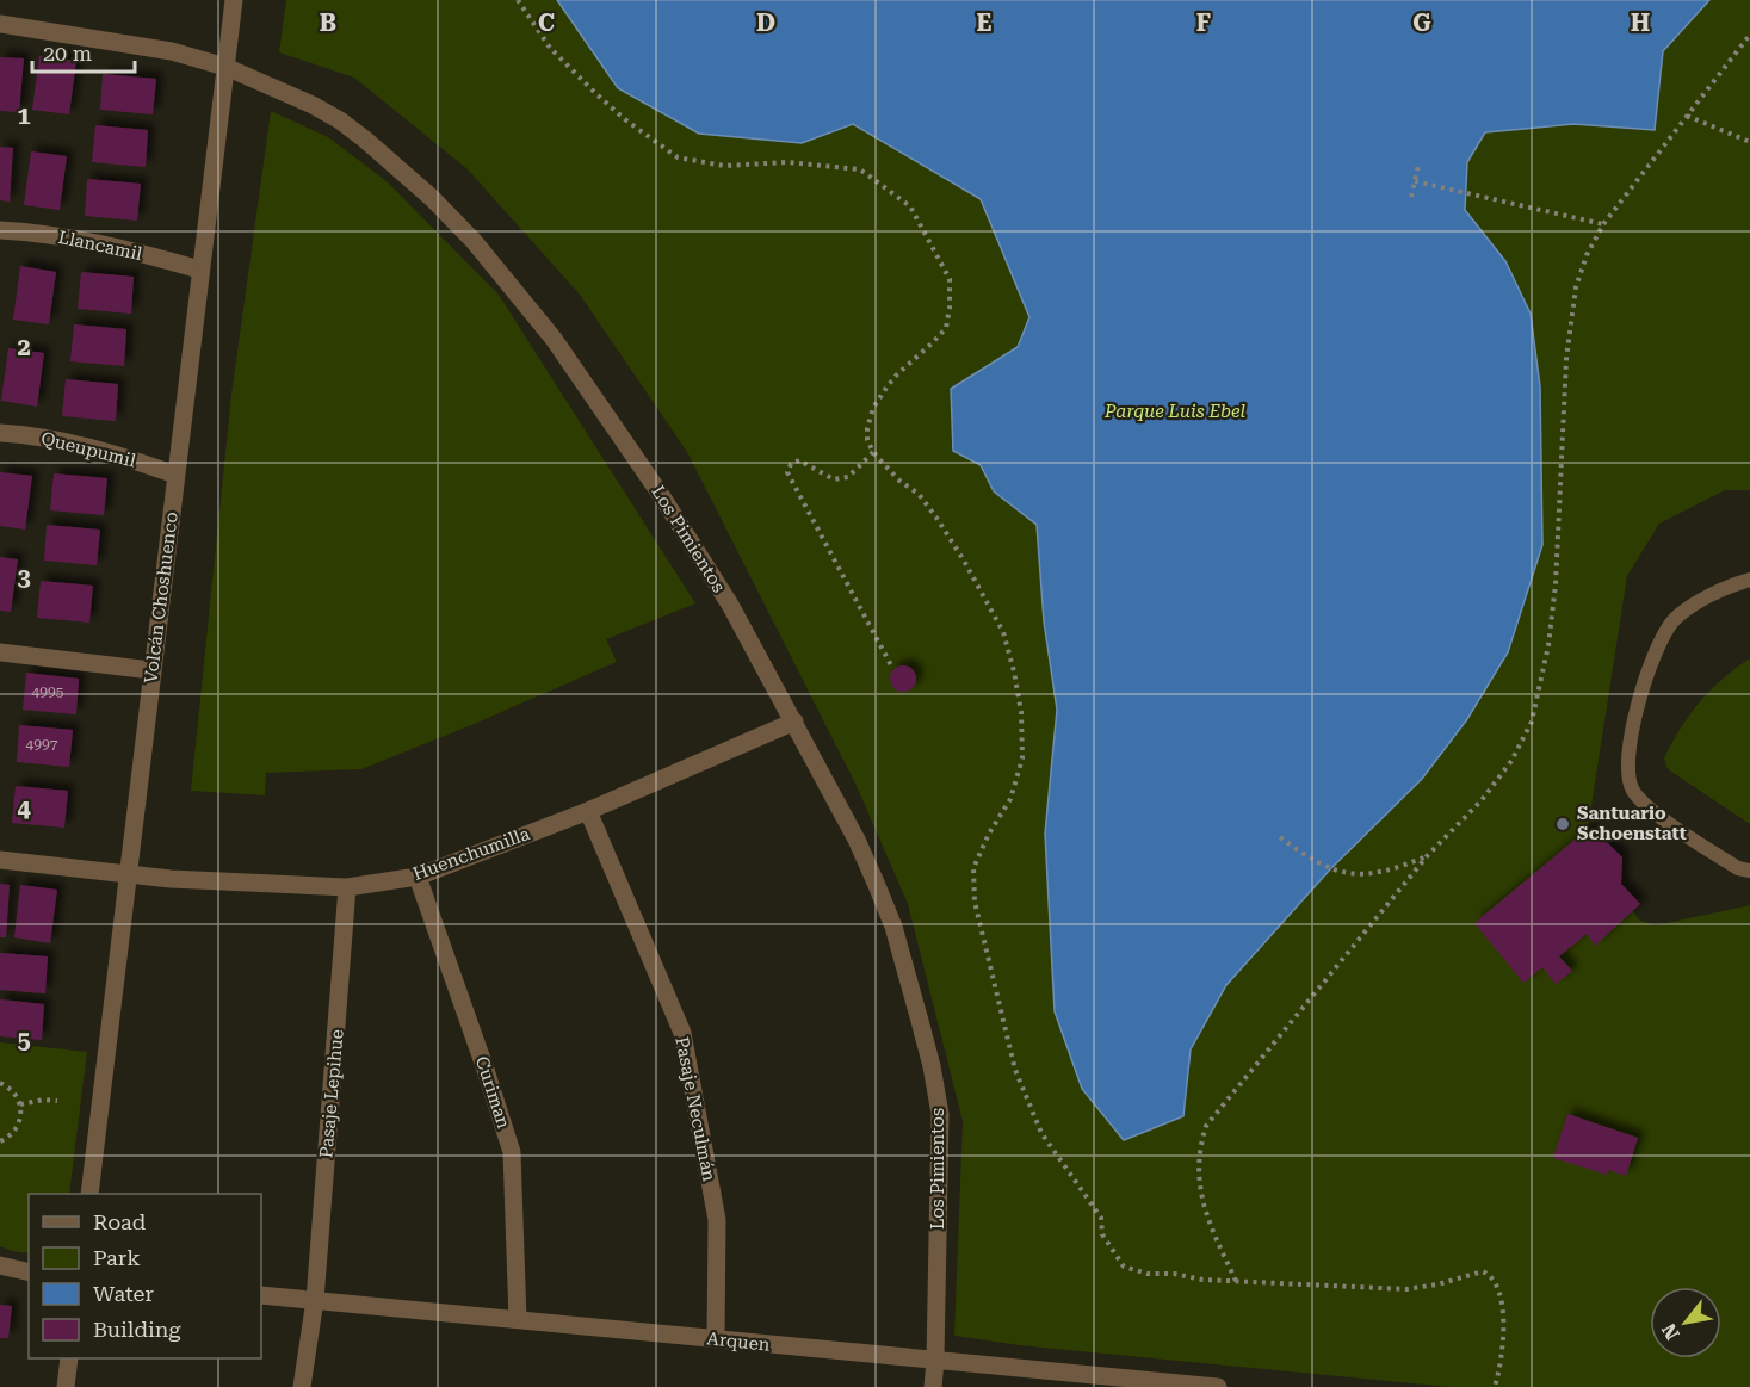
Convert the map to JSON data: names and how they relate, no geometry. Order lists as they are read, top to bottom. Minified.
{"streets":{"street":["Llancamil","Queupumil","Los Pimientos","Volcán Choshuenco","Huenchumilla","Curiman","Pasaje Lepihue","Pasaje Neculmán","Arquen"]},"crossings":[["Llancamil","Volcán Choshuenco"],["Queupumil","Volcán Choshuenco"],["Los Pimientos","Volcán Choshuenco"],["Los Pimientos","Huenchumilla"],["Los Pimientos","Arquen"],["Volcán Choshuenco","Huenchumilla"],["Huenchumilla","Curiman"],["Huenchumilla","Pasaje Lepihue"],["Huenchumilla","Pasaje Neculmán"],["Curiman","Arquen"],["Pasaje Lepihue","Arquen"],["Pasaje Neculmán","Arquen"]],"parks":["Parque Luis Ebel"],"places":["Santuario Schoenstatt"],"house_numbers":["4995","4997"],"legend":["Road","Park","Water","Building"],"scale_bar":"20 m","north":"bottom left","grid":{"columns":["B","C","D","E","F","G","H"],"rows":["1","2","3","4","5"]}}
